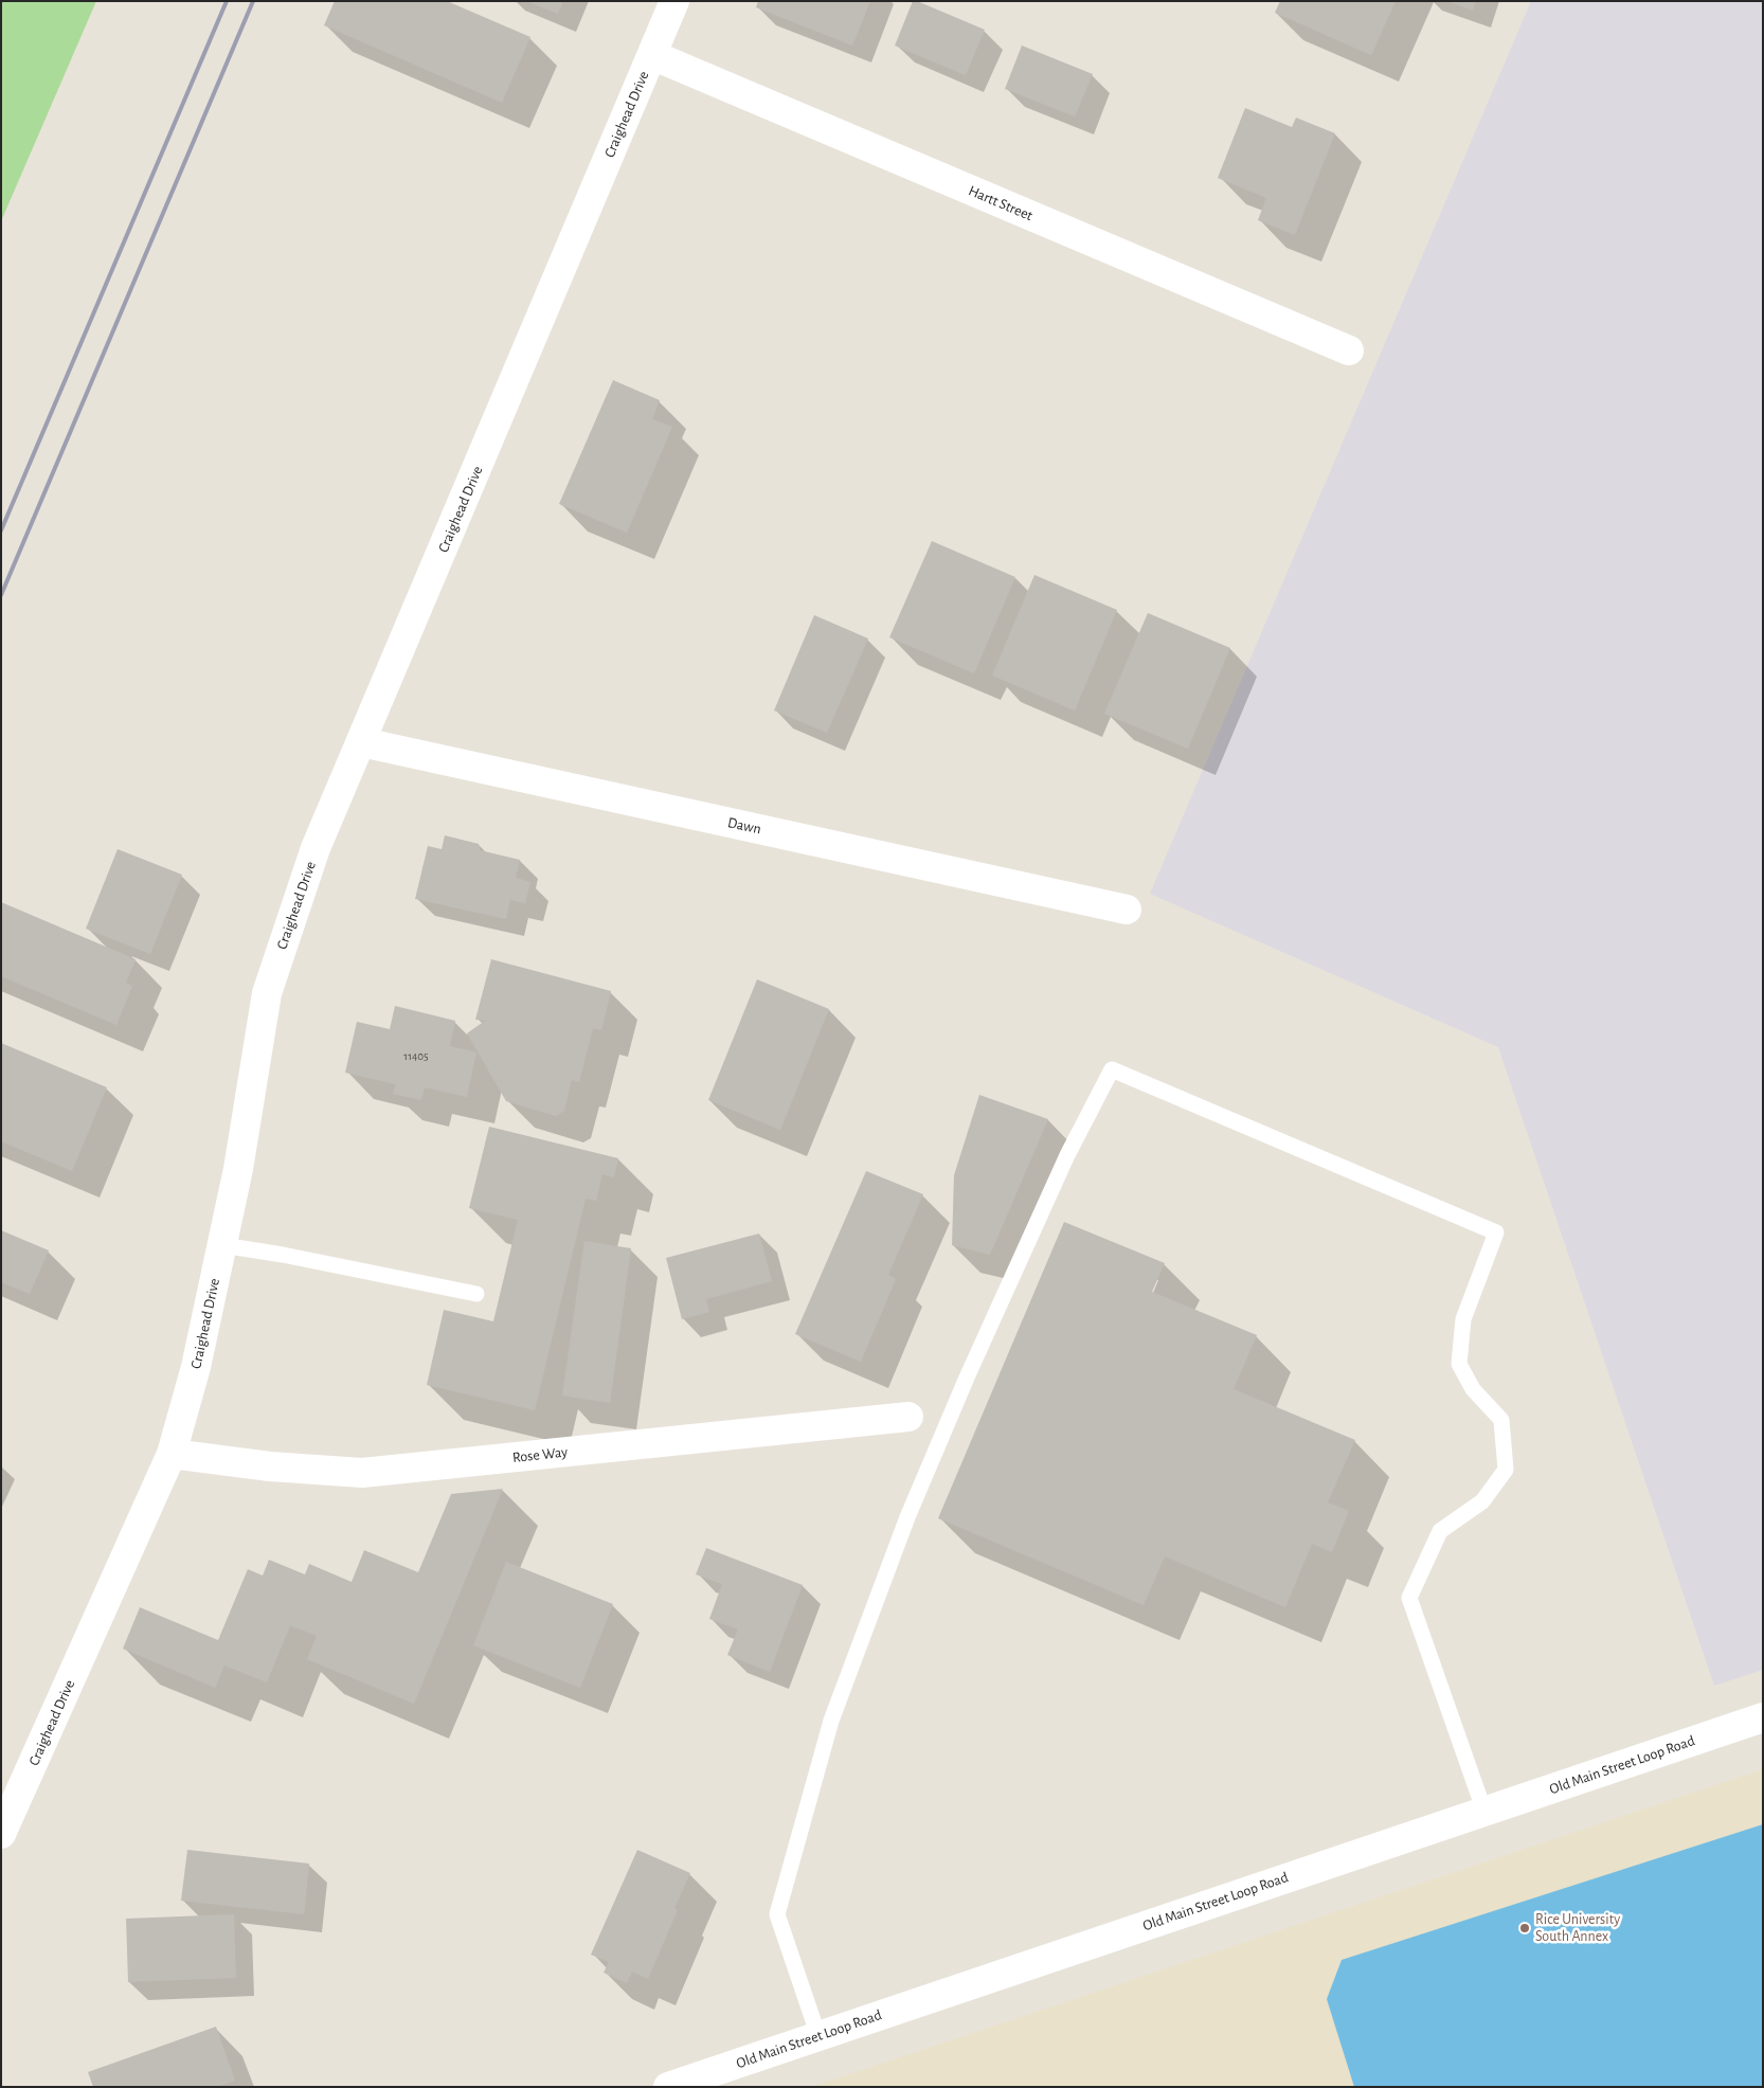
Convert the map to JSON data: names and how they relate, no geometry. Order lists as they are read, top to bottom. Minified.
{"streets":{"street":["Craighead Drive","Hartt Street","Dawn","Rose Way","Old Main Street Loop Road"]},"crossings":[["Craighead Drive","Hartt Street"],["Craighead Drive","Dawn"],["Craighead Drive","Rose Way"]],"places":["Rice University South Annex"],"house_numbers":["11405"]}
